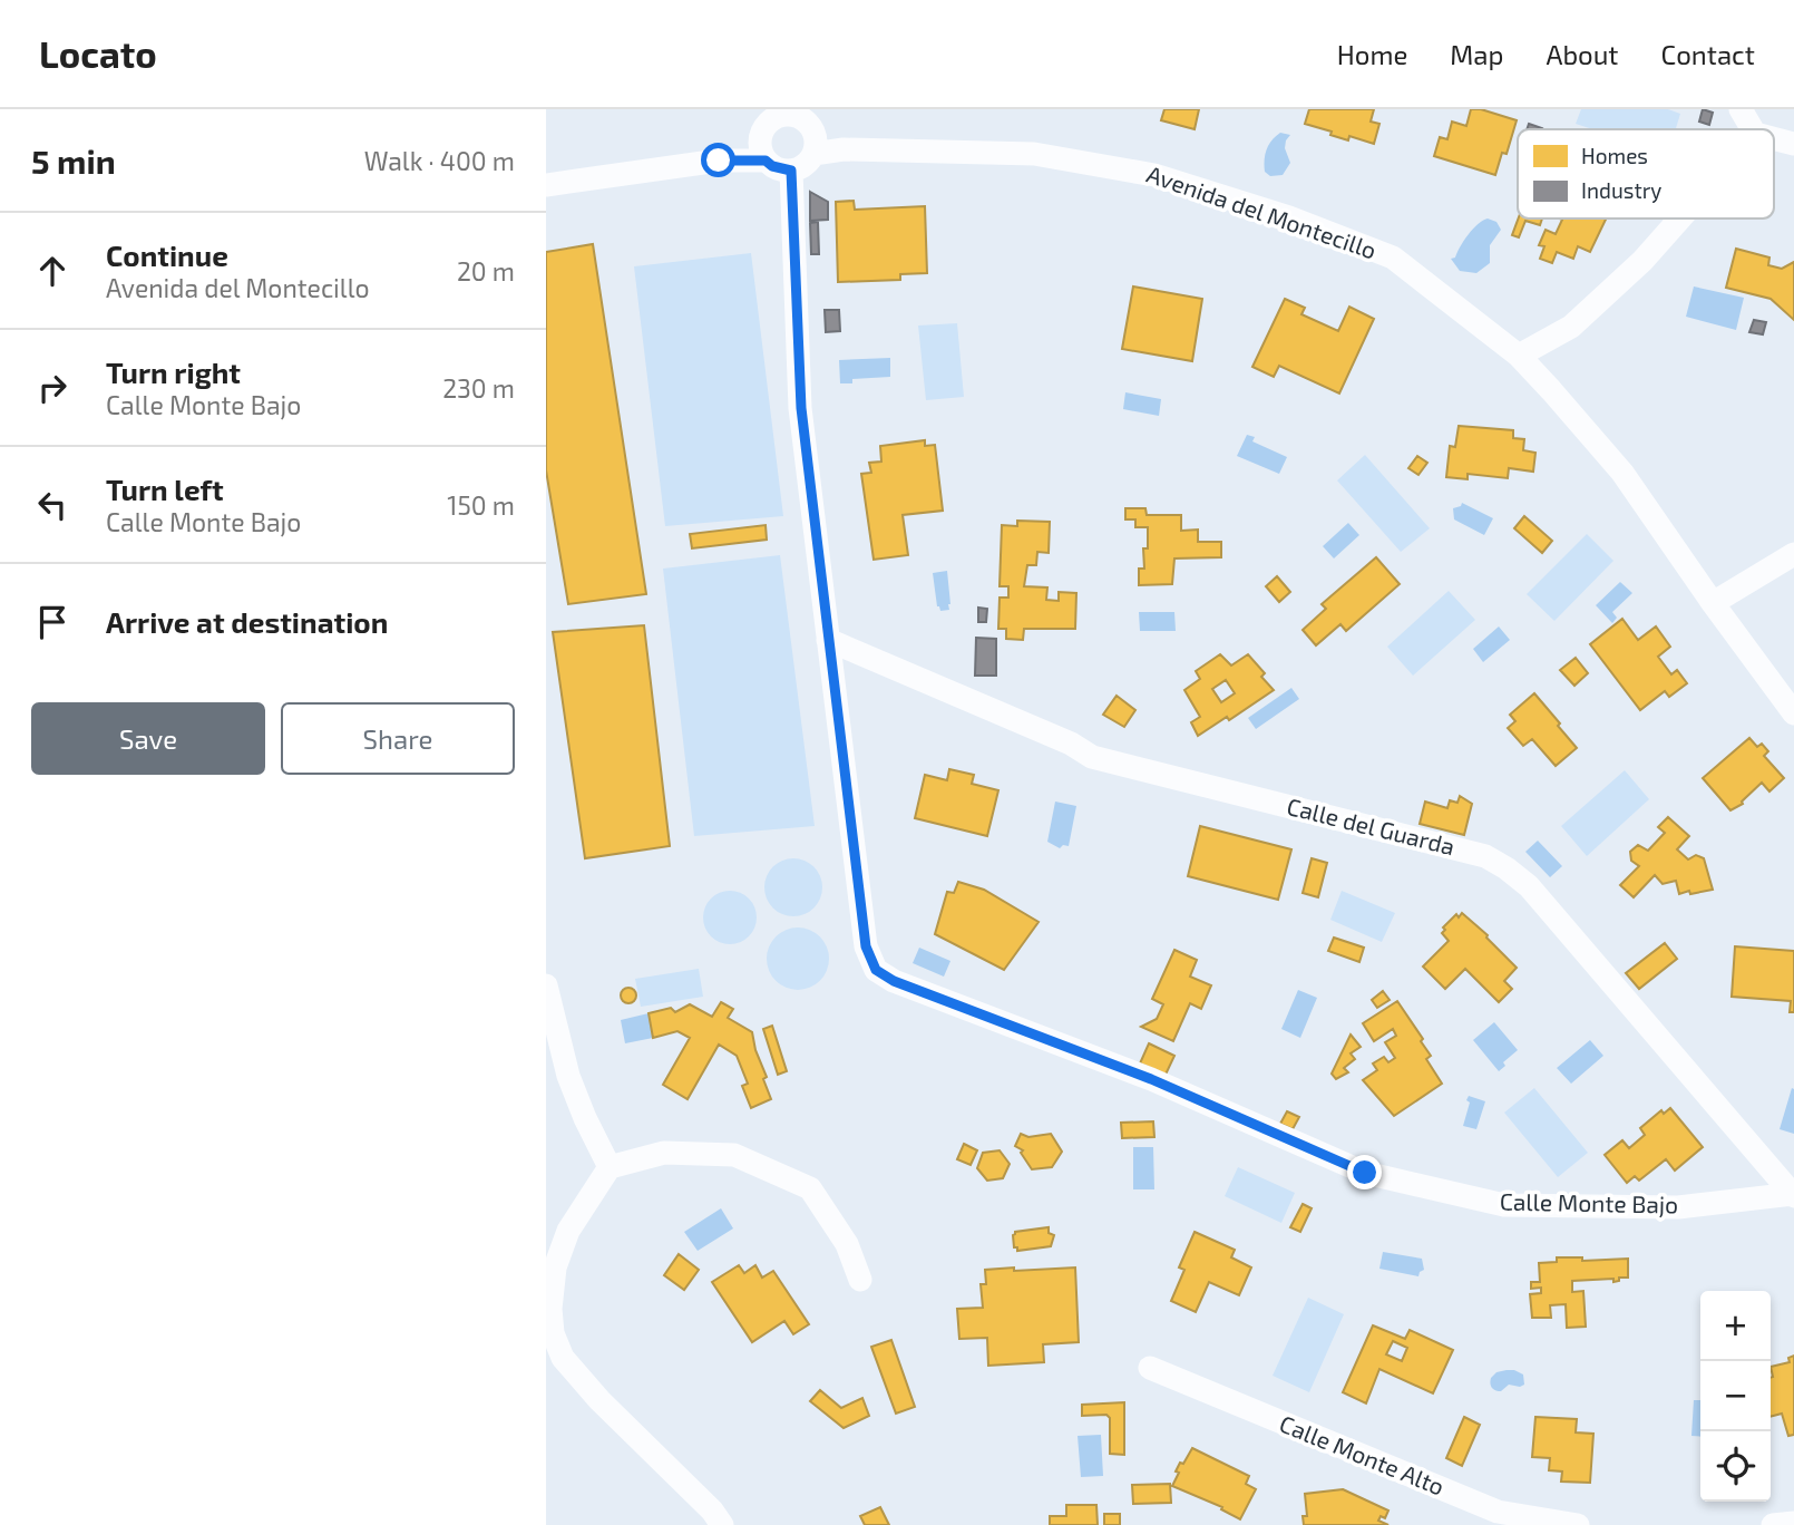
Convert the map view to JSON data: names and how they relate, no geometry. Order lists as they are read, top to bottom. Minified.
{"streets":{"street":["Avenida del Montecillo","Calle del Guarda","Calle Monte Bajo","Calle Monte Alto"]},"crossings":[["Avenida del Montecillo","Calle Monte Bajo"],["Calle del Guarda","Calle Monte Bajo"]],"legend":["Homes","Industry"],"page":{"header":"Locato","nav":["Home","Map","About","Contact"],"heading":["5 min","Walk · 400 m"],"list":[["Continue","Avenida del Montecillo","20 m"],["Turn right","Calle Monte Bajo","230 m"],["Turn left","Calle Monte Bajo","150 m"],"Arrive at destination"],"buttons":["Save","Share"],"map_buttons":["+","−"]}}
